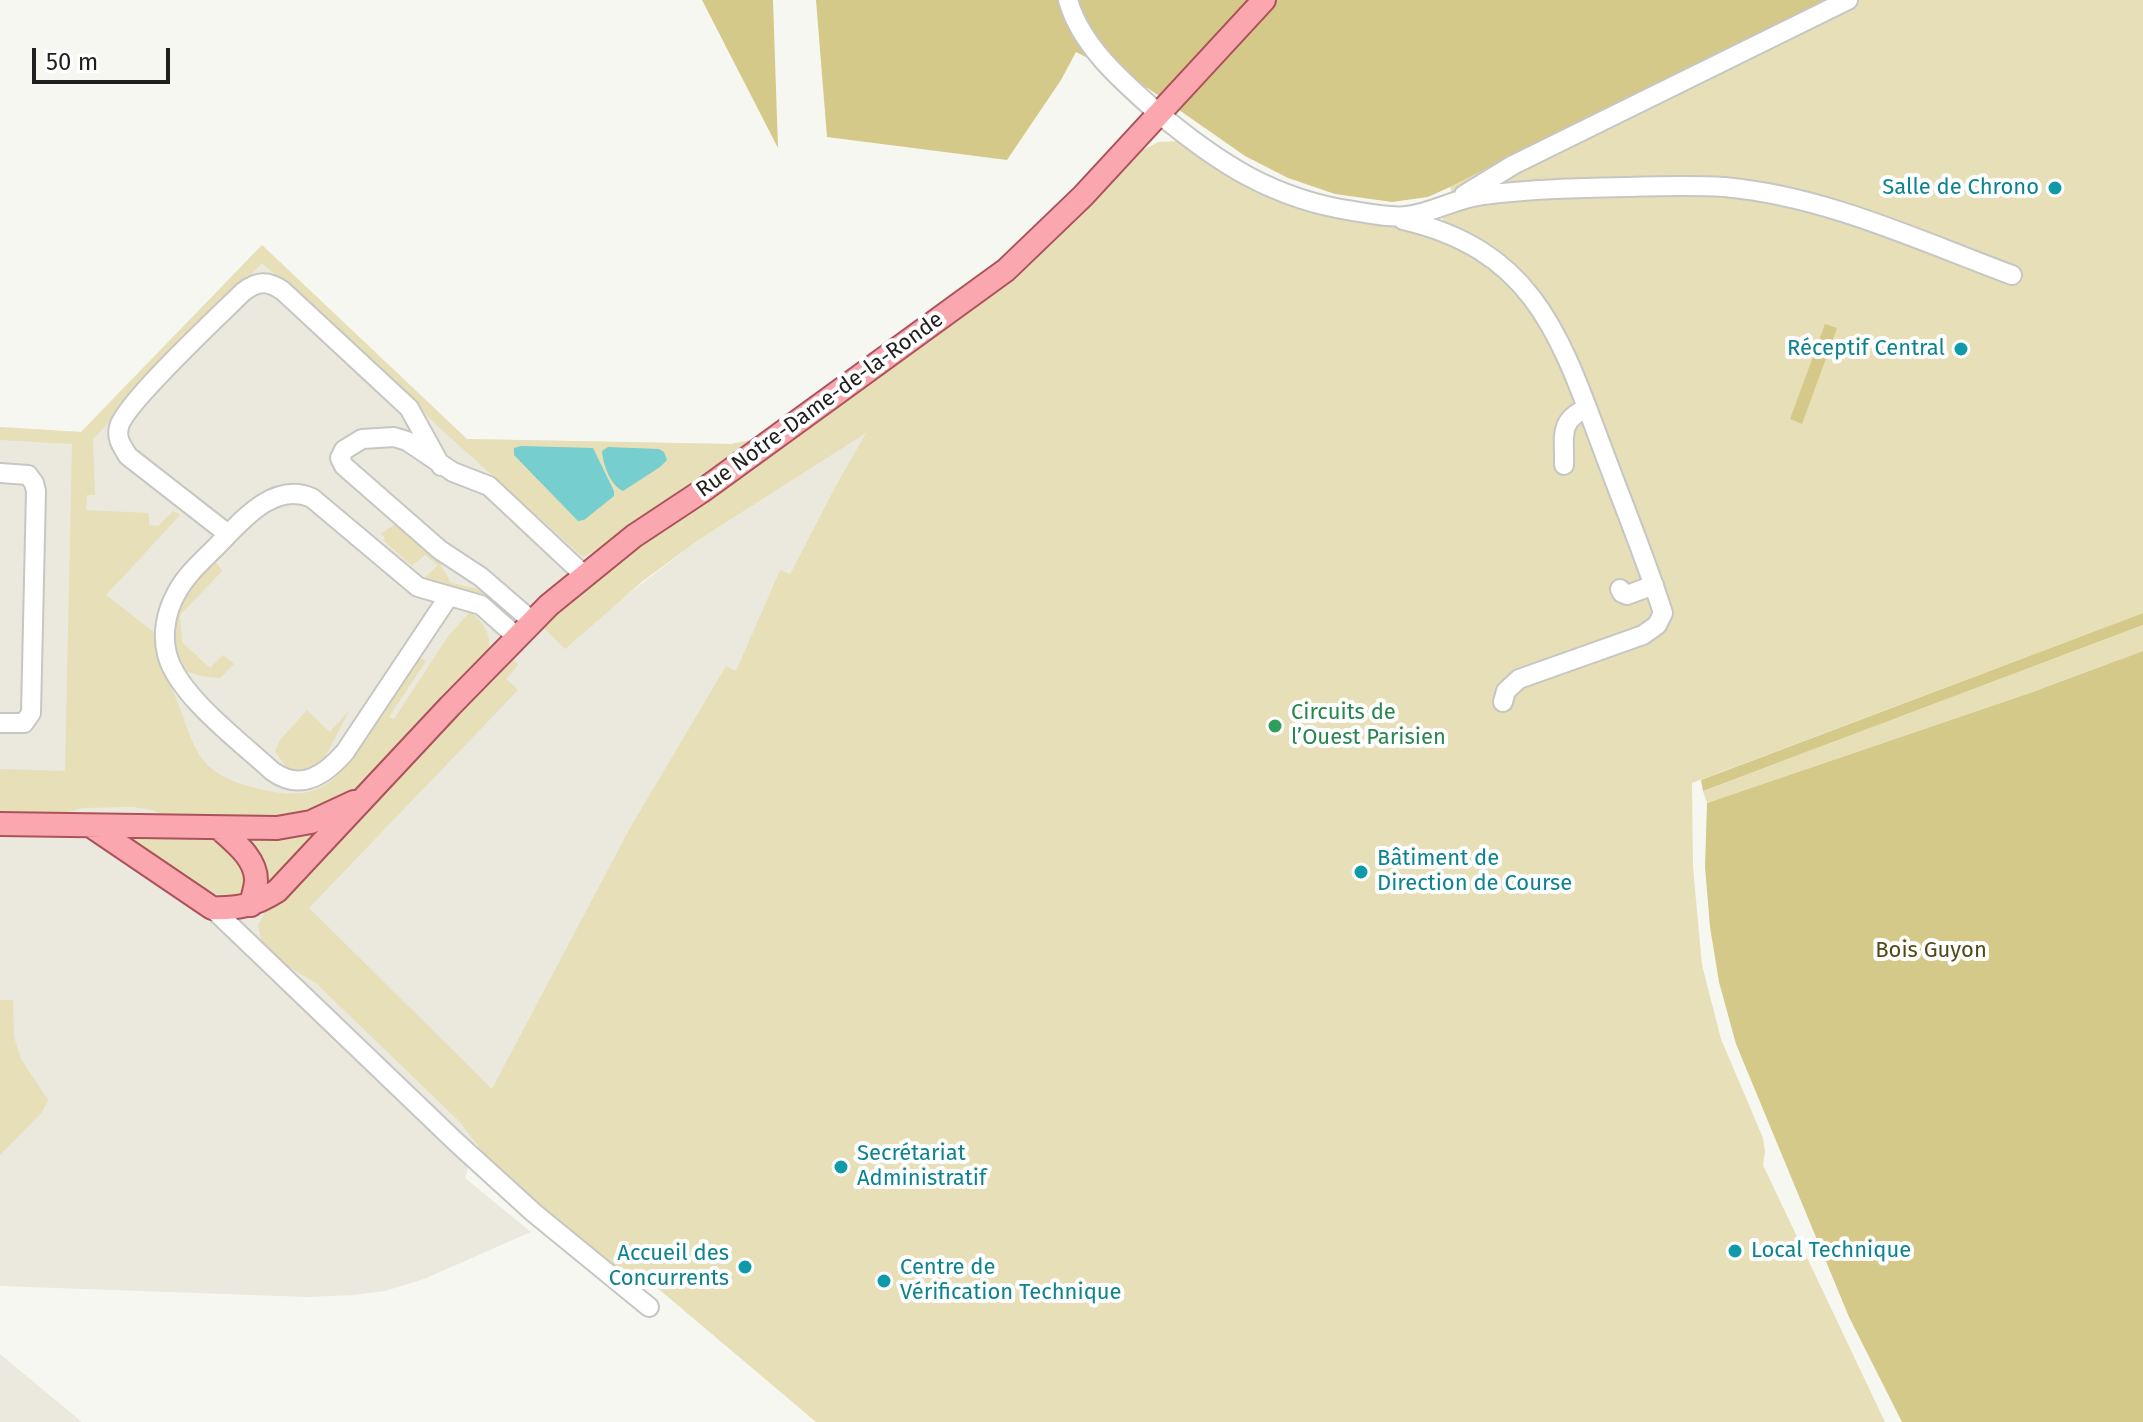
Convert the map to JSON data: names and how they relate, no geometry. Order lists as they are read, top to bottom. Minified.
{"streets":{"main road":["Rue Notre-Dame-de-la-Ronde"]},"parks":["Bois Guyon"],"places":["Salle de Chrono","Réceptif Central","Circuits de l’Ouest Parisien","Bâtiment de Direction de Course","Secrétariat Administratif","Local Technique","Accueil des Concurrents","Centre de Vérification Technique"],"scale_bar":"50 m"}
